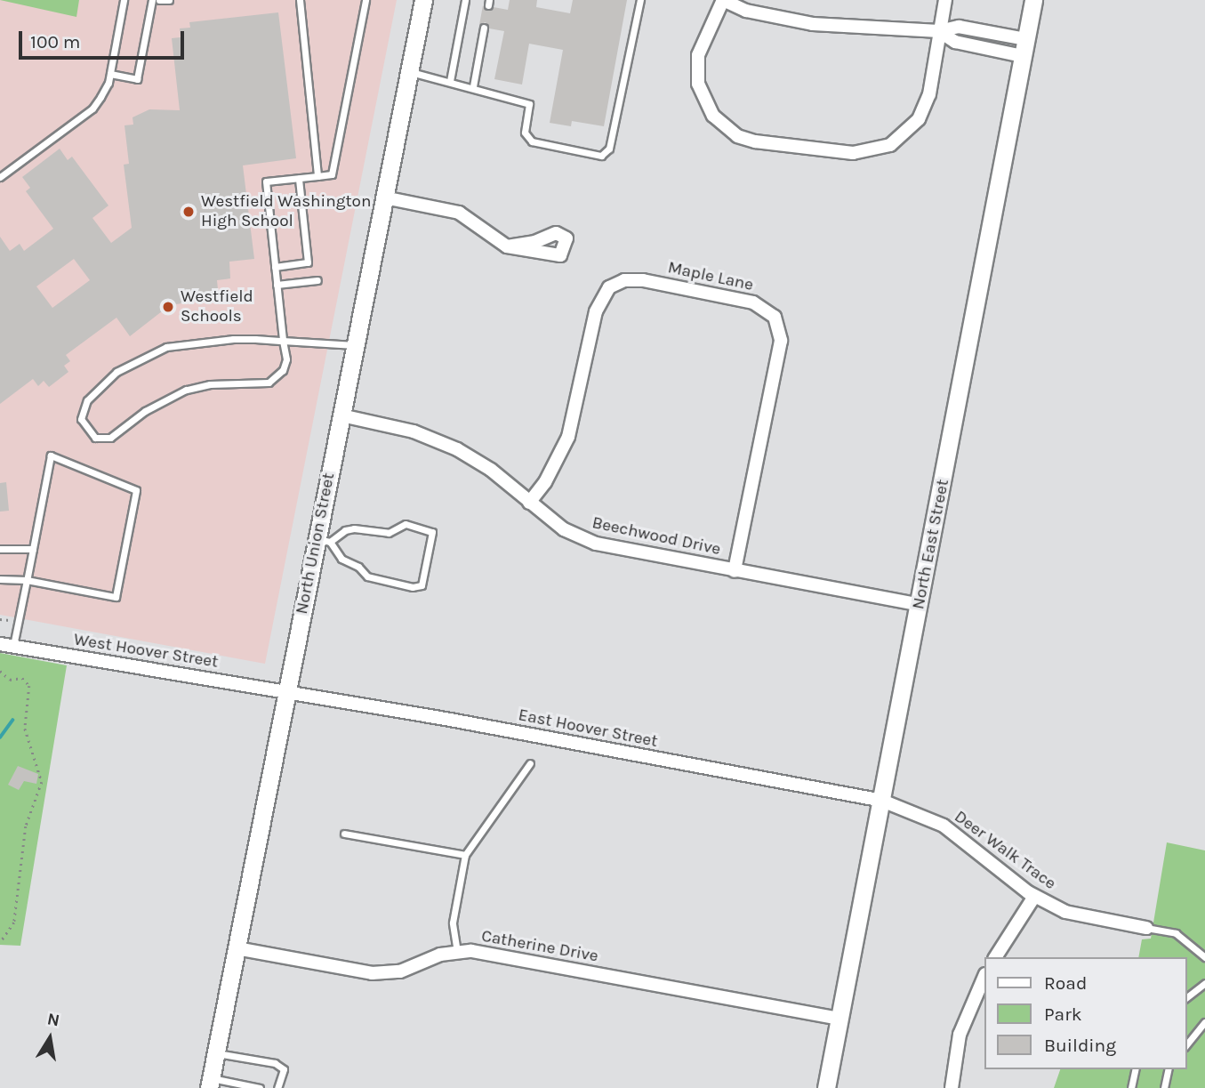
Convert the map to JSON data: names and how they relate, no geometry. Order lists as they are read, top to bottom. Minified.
{"streets":{"street":["Maple Lane","Beechwood Drive","North Union Street","North East Street","West Hoover Street","East Hoover Street","Deer Walk Trace","Catherine Drive"]},"crossings":[["Maple Lane","Beechwood Drive"],["Beechwood Drive","North Union Street"],["Beechwood Drive","North East Street"],["North Union Street","West Hoover Street"],["North Union Street","East Hoover Street"],["North Union Street","Catherine Drive"],["North East Street","East Hoover Street"],["North East Street","Deer Walk Trace"],["North East Street","Catherine Drive"],["West Hoover Street","East Hoover Street"],["East Hoover Street","Deer Walk Trace"]],"places":["Westfield Washington High School","Westfield Schools"],"legend":["Road","Park","Building"],"scale_bar":"100 m","north":"top"}
